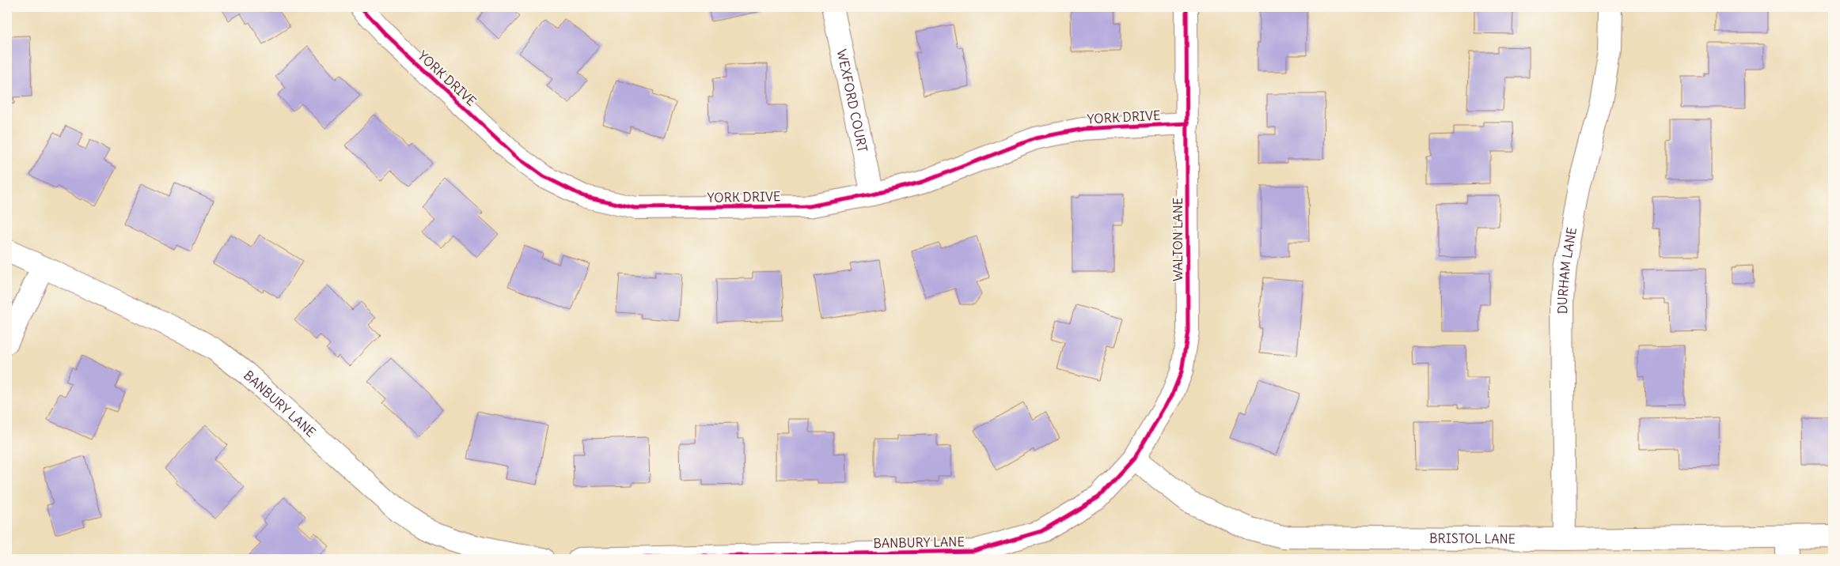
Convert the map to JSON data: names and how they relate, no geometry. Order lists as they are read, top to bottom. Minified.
{"streets":{"street":["YORK DRIVE","WEXFORD COURT","WALTON LANE","DURHAM LANE","BANBURY LANE","BRISTOL LANE"]},"crossings":[["YORK DRIVE","WEXFORD COURT"],["YORK DRIVE","WALTON LANE"],["WALTON LANE","BANBURY LANE"],["WALTON LANE","BRISTOL LANE"],["DURHAM LANE","BRISTOL LANE"],["BANBURY LANE","BRISTOL LANE"]]}
